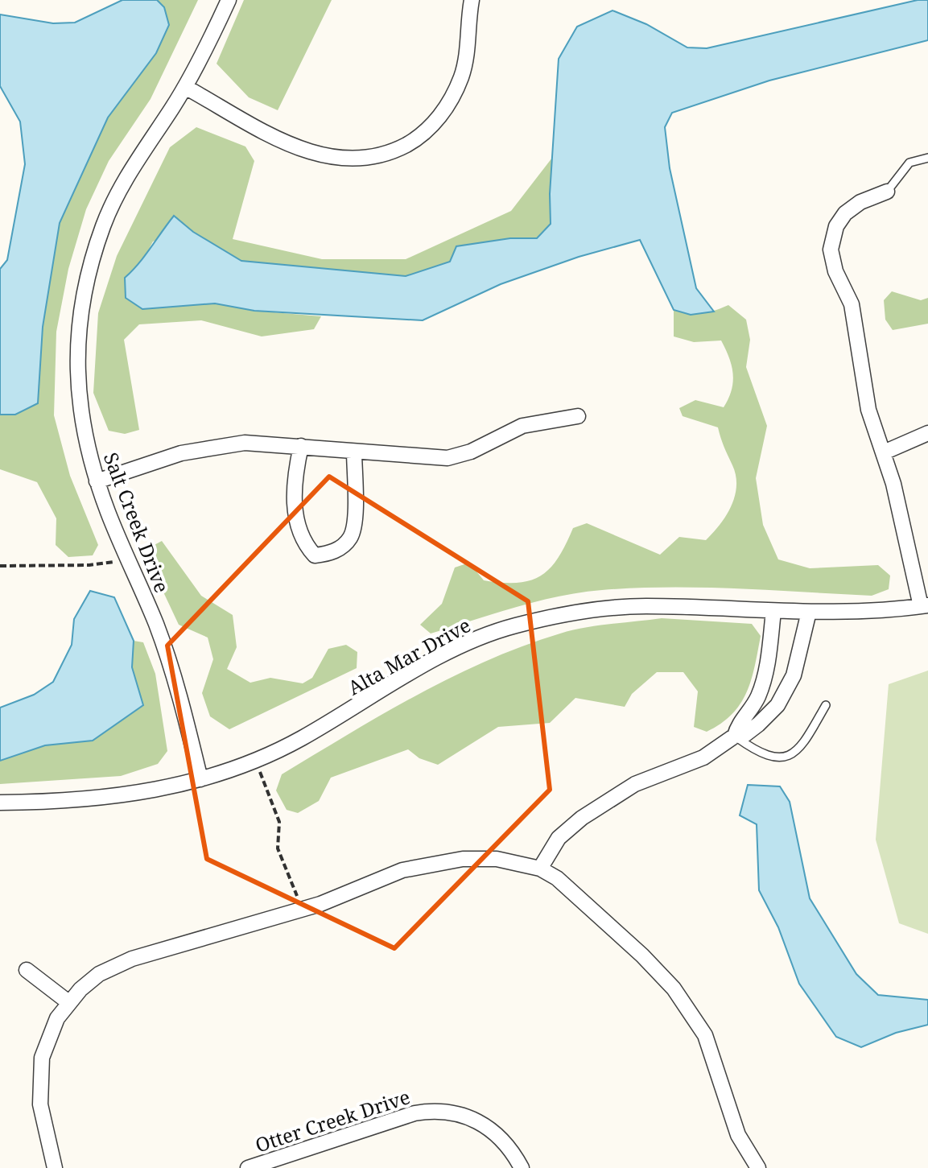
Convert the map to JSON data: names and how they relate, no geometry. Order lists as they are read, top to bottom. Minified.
{"streets":{"street":["Salt Creek Drive","Alta Mar Drive","Otter Creek Drive"]},"crossings":[["Salt Creek Drive","Alta Mar Drive"]]}
